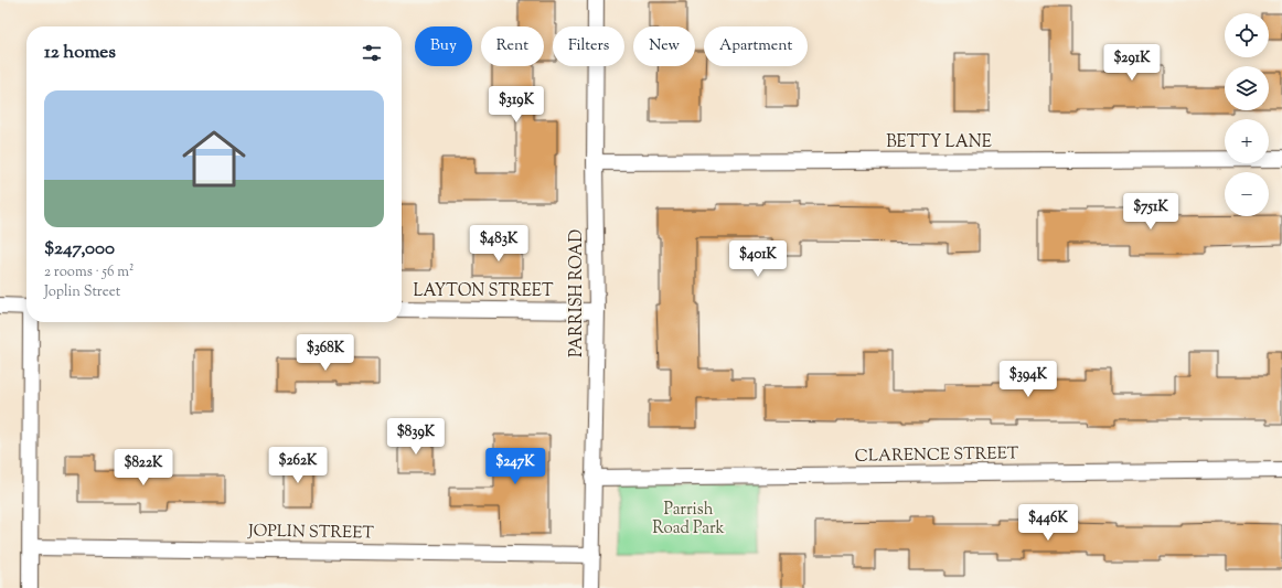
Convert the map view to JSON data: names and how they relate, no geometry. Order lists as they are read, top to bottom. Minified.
{"streets":{"street":["BETTY LANE","LAYTON STREET","PARRISH ROAD","CLARENCE STREET","JOPLIN STREET"]},"crossings":[["BETTY LANE","PARRISH ROAD"],["LAYTON STREET","PARRISH ROAD"],["PARRISH ROAD","CLARENCE STREET"],["PARRISH ROAD","JOPLIN STREET"]],"parks":["Parrish Road Park"],"page":{"map_buttons":["+","−"],"chip":["Buy","Rent","Filters","New","Apartment"],"heading":"12 homes","price":["$291K","$319K","$751K","$483K","$401K","$368K","$394K","$839K","$262K","$247K","$822K","$446K"],"list":[{"name":"$247,000","note":"2 rooms · 56 m² · Joplin Street"}]}}
